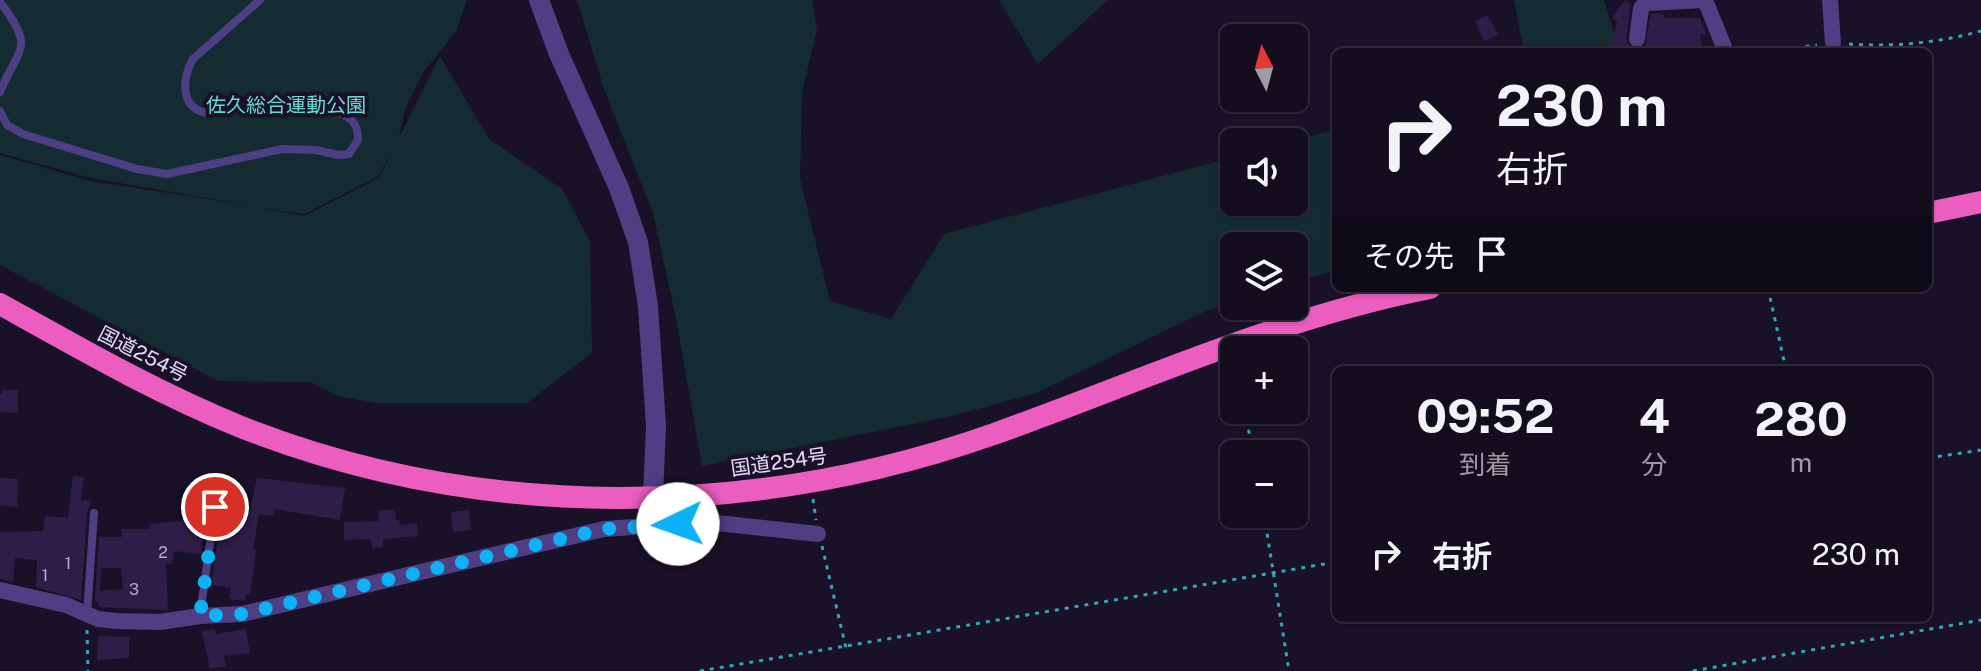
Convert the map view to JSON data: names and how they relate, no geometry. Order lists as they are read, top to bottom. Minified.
{"streets":{"highway":["国道254号"]},"parks":["佐久総合運動公園"],"house_numbers":["2","1","1","3"],"north":"top","page":{"map_buttons":["+","−"],"turn":["230 m","右折"],"then":"その先","eta":["09:52","到着","4","分","280","m"],"list":[{"name":"右折","value":"230 m"}]}}
